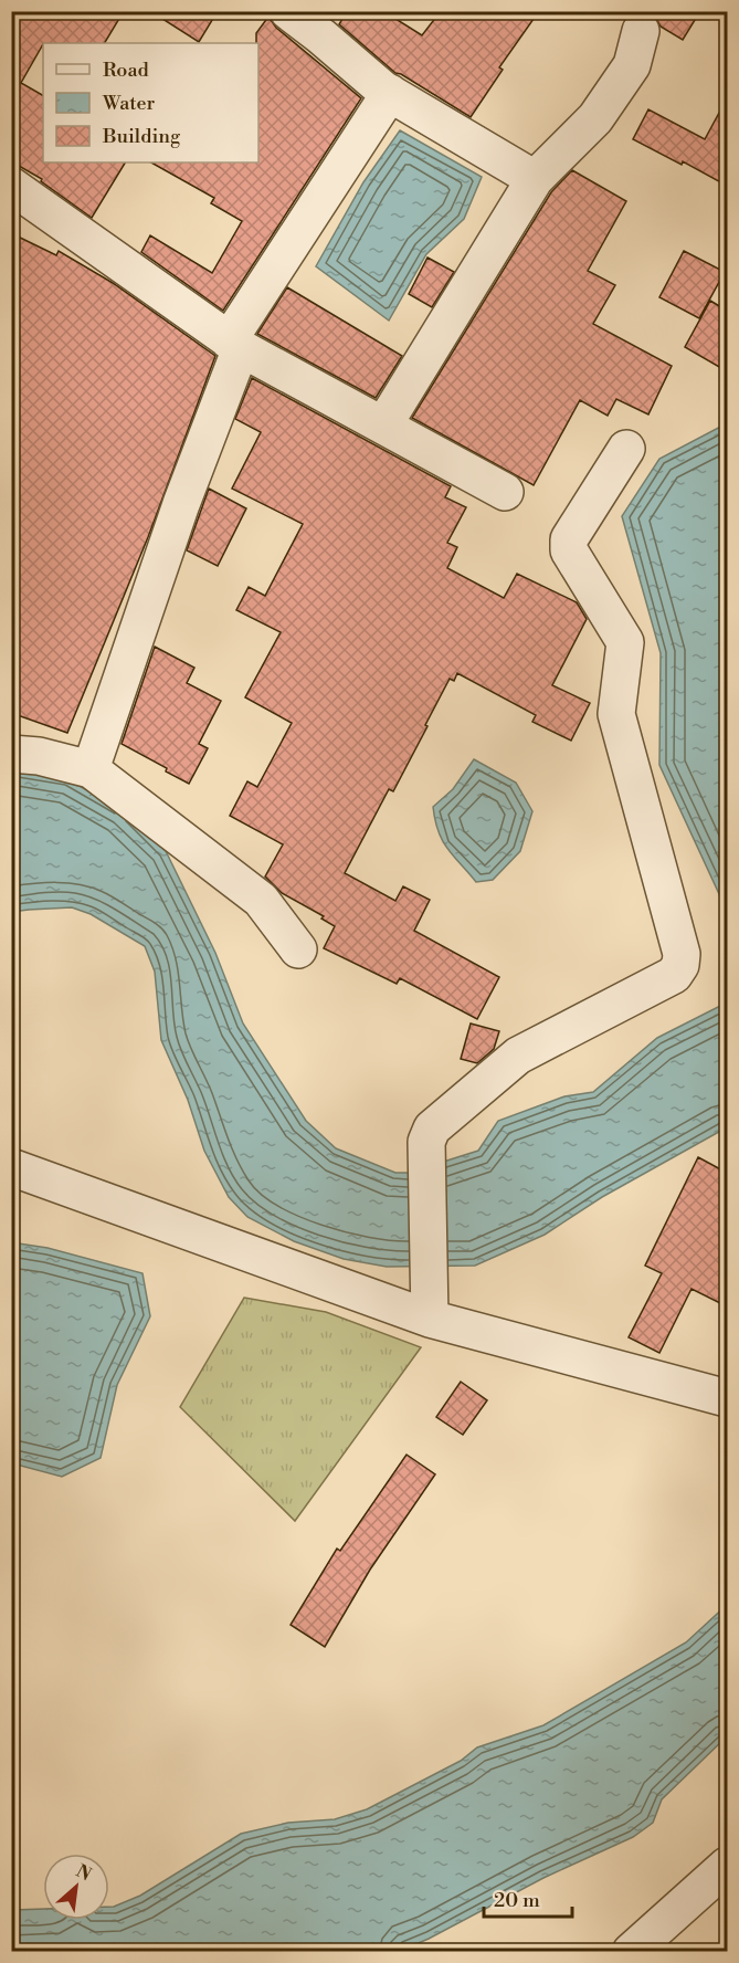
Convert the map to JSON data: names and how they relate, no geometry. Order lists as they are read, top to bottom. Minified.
{"legend":["Road","Water","Building"],"scale_bar":"20 m","north":"top right"}
